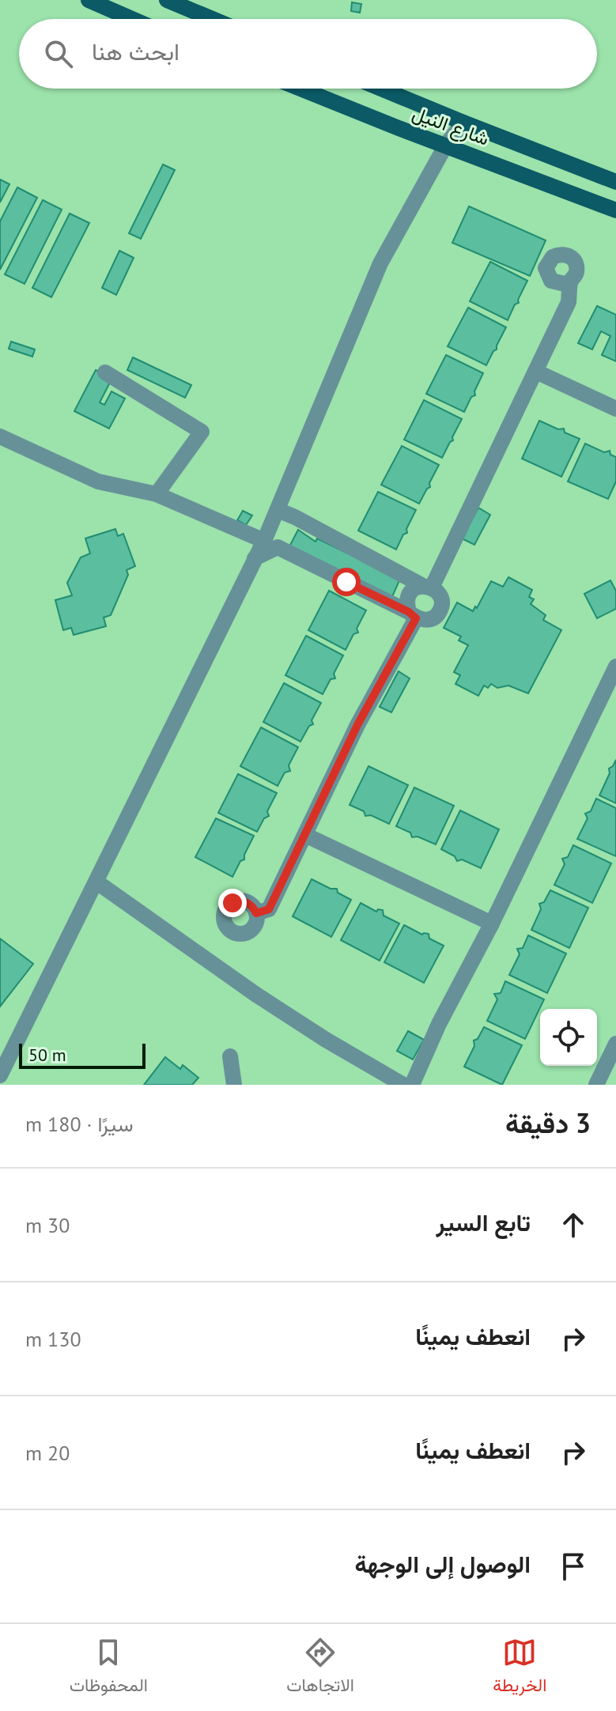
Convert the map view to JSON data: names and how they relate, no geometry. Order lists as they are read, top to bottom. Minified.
{"streets":{"main road":["شارع النيل"]},"scale_bar":"50 m","page":{"search":"ابحث هنا","scale":"50 m","heading":["3 دقيقة","سيرًا · 180 m"],"list":[["تابع السير","30 m"],["انعطف يمينًا","130 m"],["انعطف يمينًا","20 m"],"الوصول إلى الوجهة"],"nav":["الخريطة","الاتجاهات","المحفوظات"]}}
